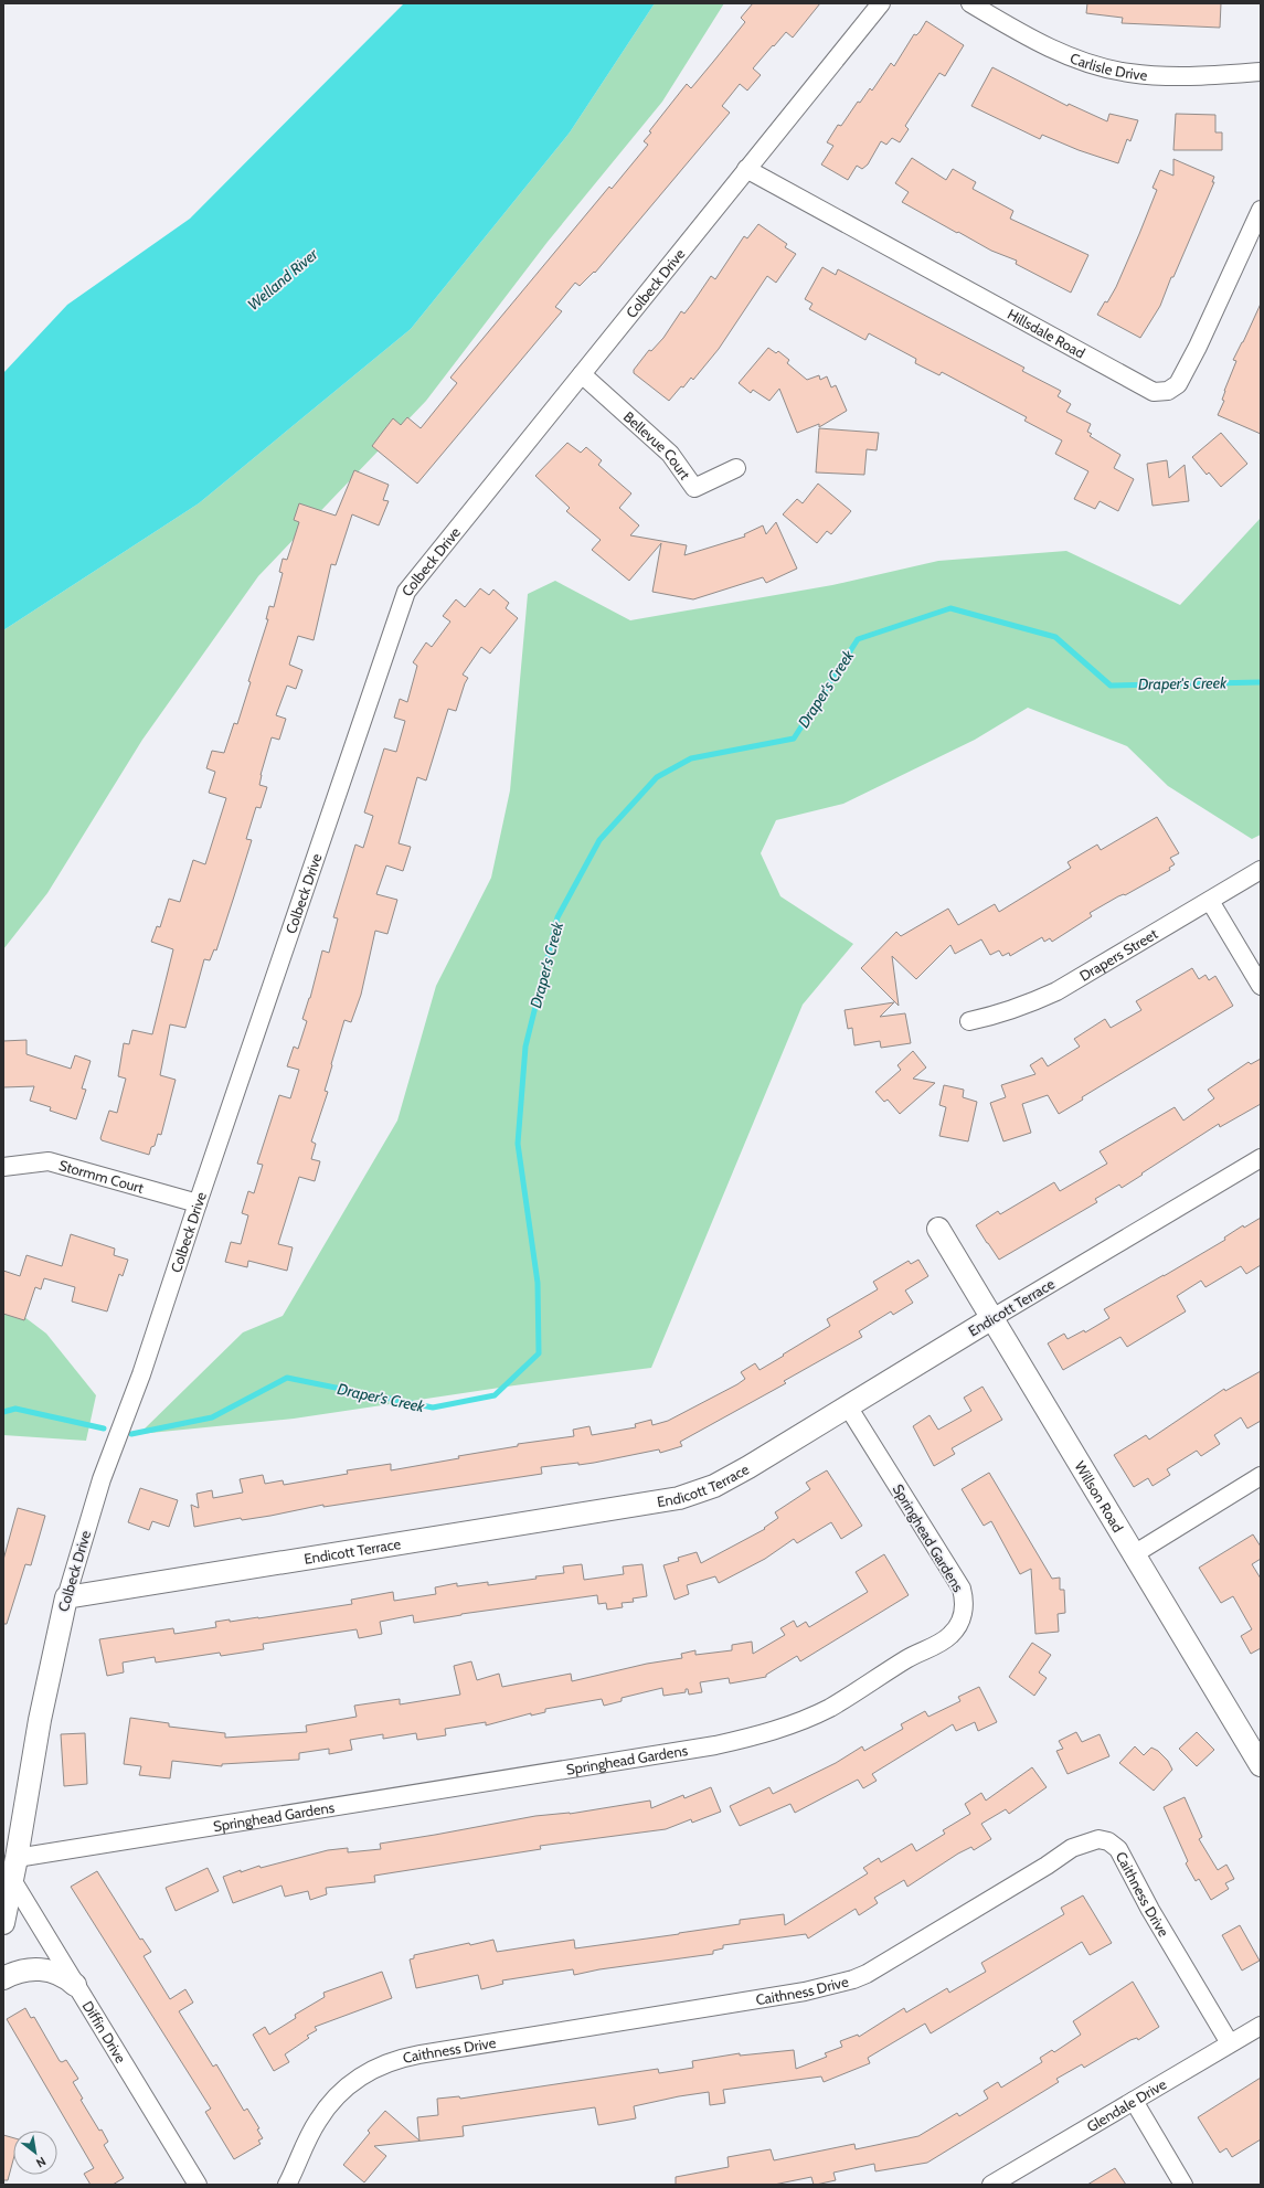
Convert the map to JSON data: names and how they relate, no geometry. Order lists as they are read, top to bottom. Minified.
{"streets":{"street":["Carlisle Drive","Colbeck Drive","Hillsdale Road","Bellevue Court","Drapers Street","Stormm Court","Endicott Terrace","Willson Road","Springhead Gardens","Caithness Drive","Diffin Drive","Glendale Drive"]},"crossings":[["Colbeck Drive","Hillsdale Road"],["Colbeck Drive","Bellevue Court"],["Colbeck Drive","Stormm Court"],["Colbeck Drive","Endicott Terrace"],["Colbeck Drive","Springhead Gardens"],["Colbeck Drive","Diffin Drive"],["Endicott Terrace","Willson Road"],["Endicott Terrace","Springhead Gardens"],["Caithness Drive","Glendale Drive"]],"water":["Welland River","Draper's Creek"],"north":"bottom right"}
